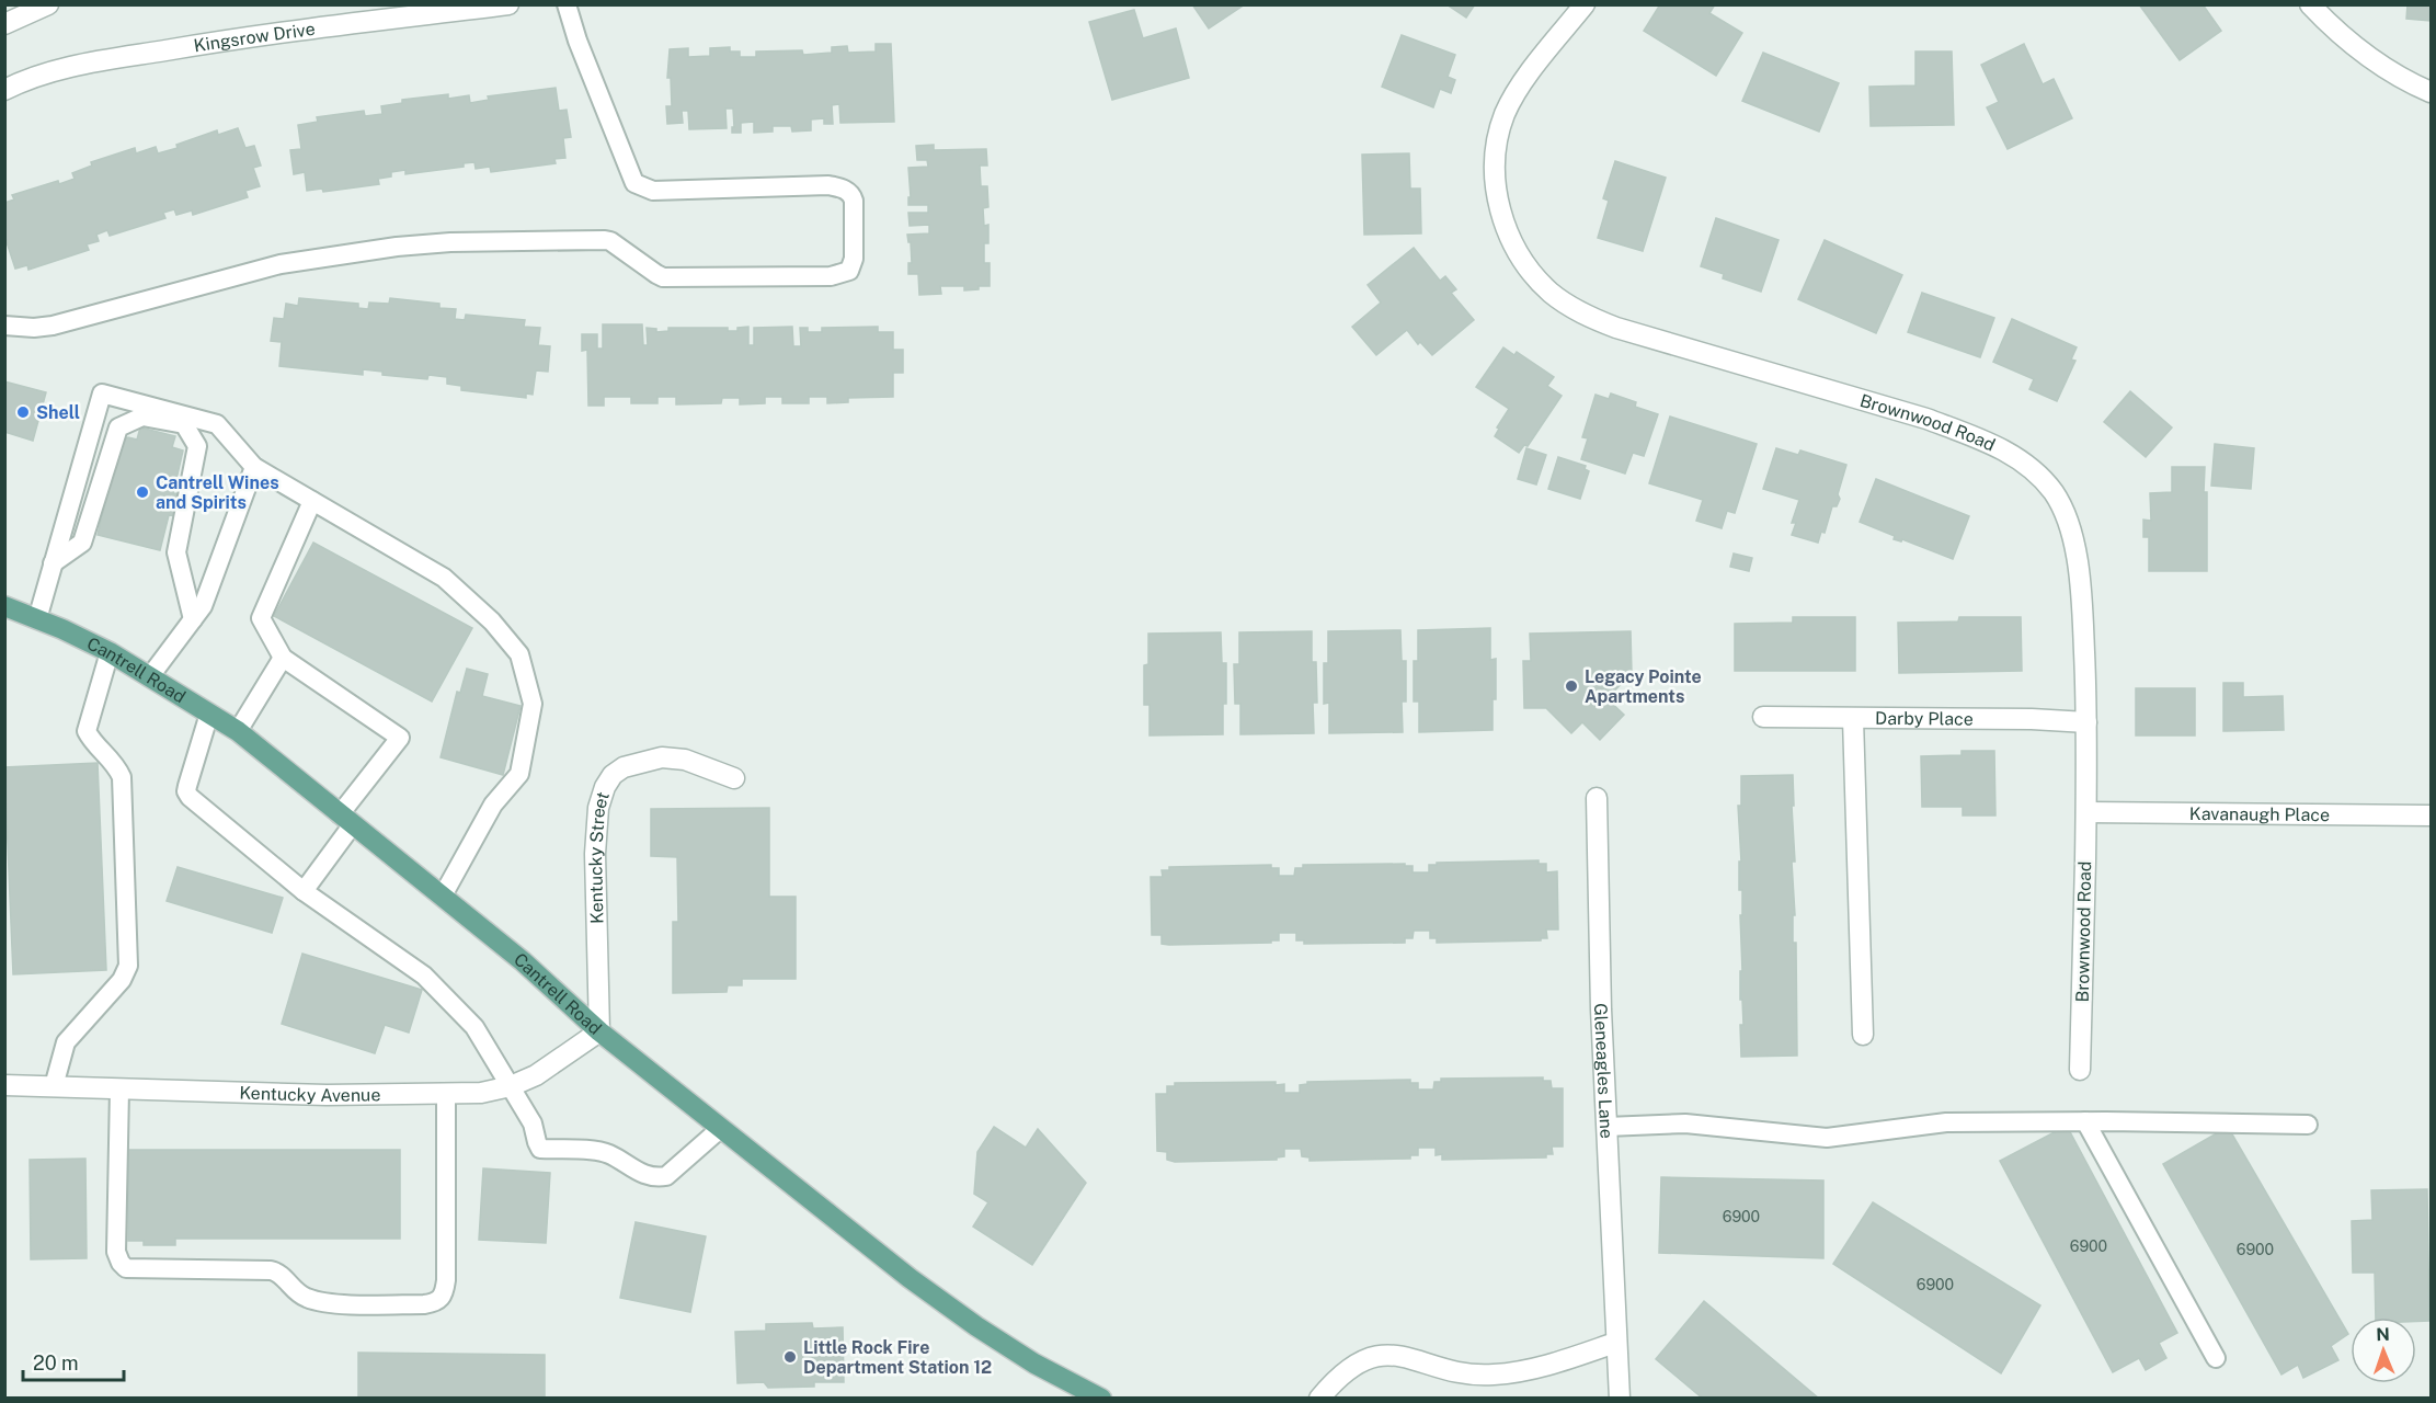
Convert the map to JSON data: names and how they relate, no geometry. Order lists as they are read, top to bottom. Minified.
{"streets":{"main road":["Cantrell Road"],"street":["Kingsrow Drive","Brownwood Road","Darby Place","Kavanaugh Place","Kentucky Street","Gleneagles Lane","Kentucky Avenue"]},"crossings":[["Brownwood Road","Darby Place"],["Brownwood Road","Kavanaugh Place"],["Cantrell Road","Kentucky Street"],["Cantrell Road","Kentucky Avenue"],["Kentucky Street","Kentucky Avenue"]],"places":["Shell","Cantrell Wines and Spirits","Legacy Pointe Apartments","Little Rock Fire Department Station 12"],"house_numbers":["6900","6900","6900","6900"],"scale_bar":"20 m","north":"top"}
